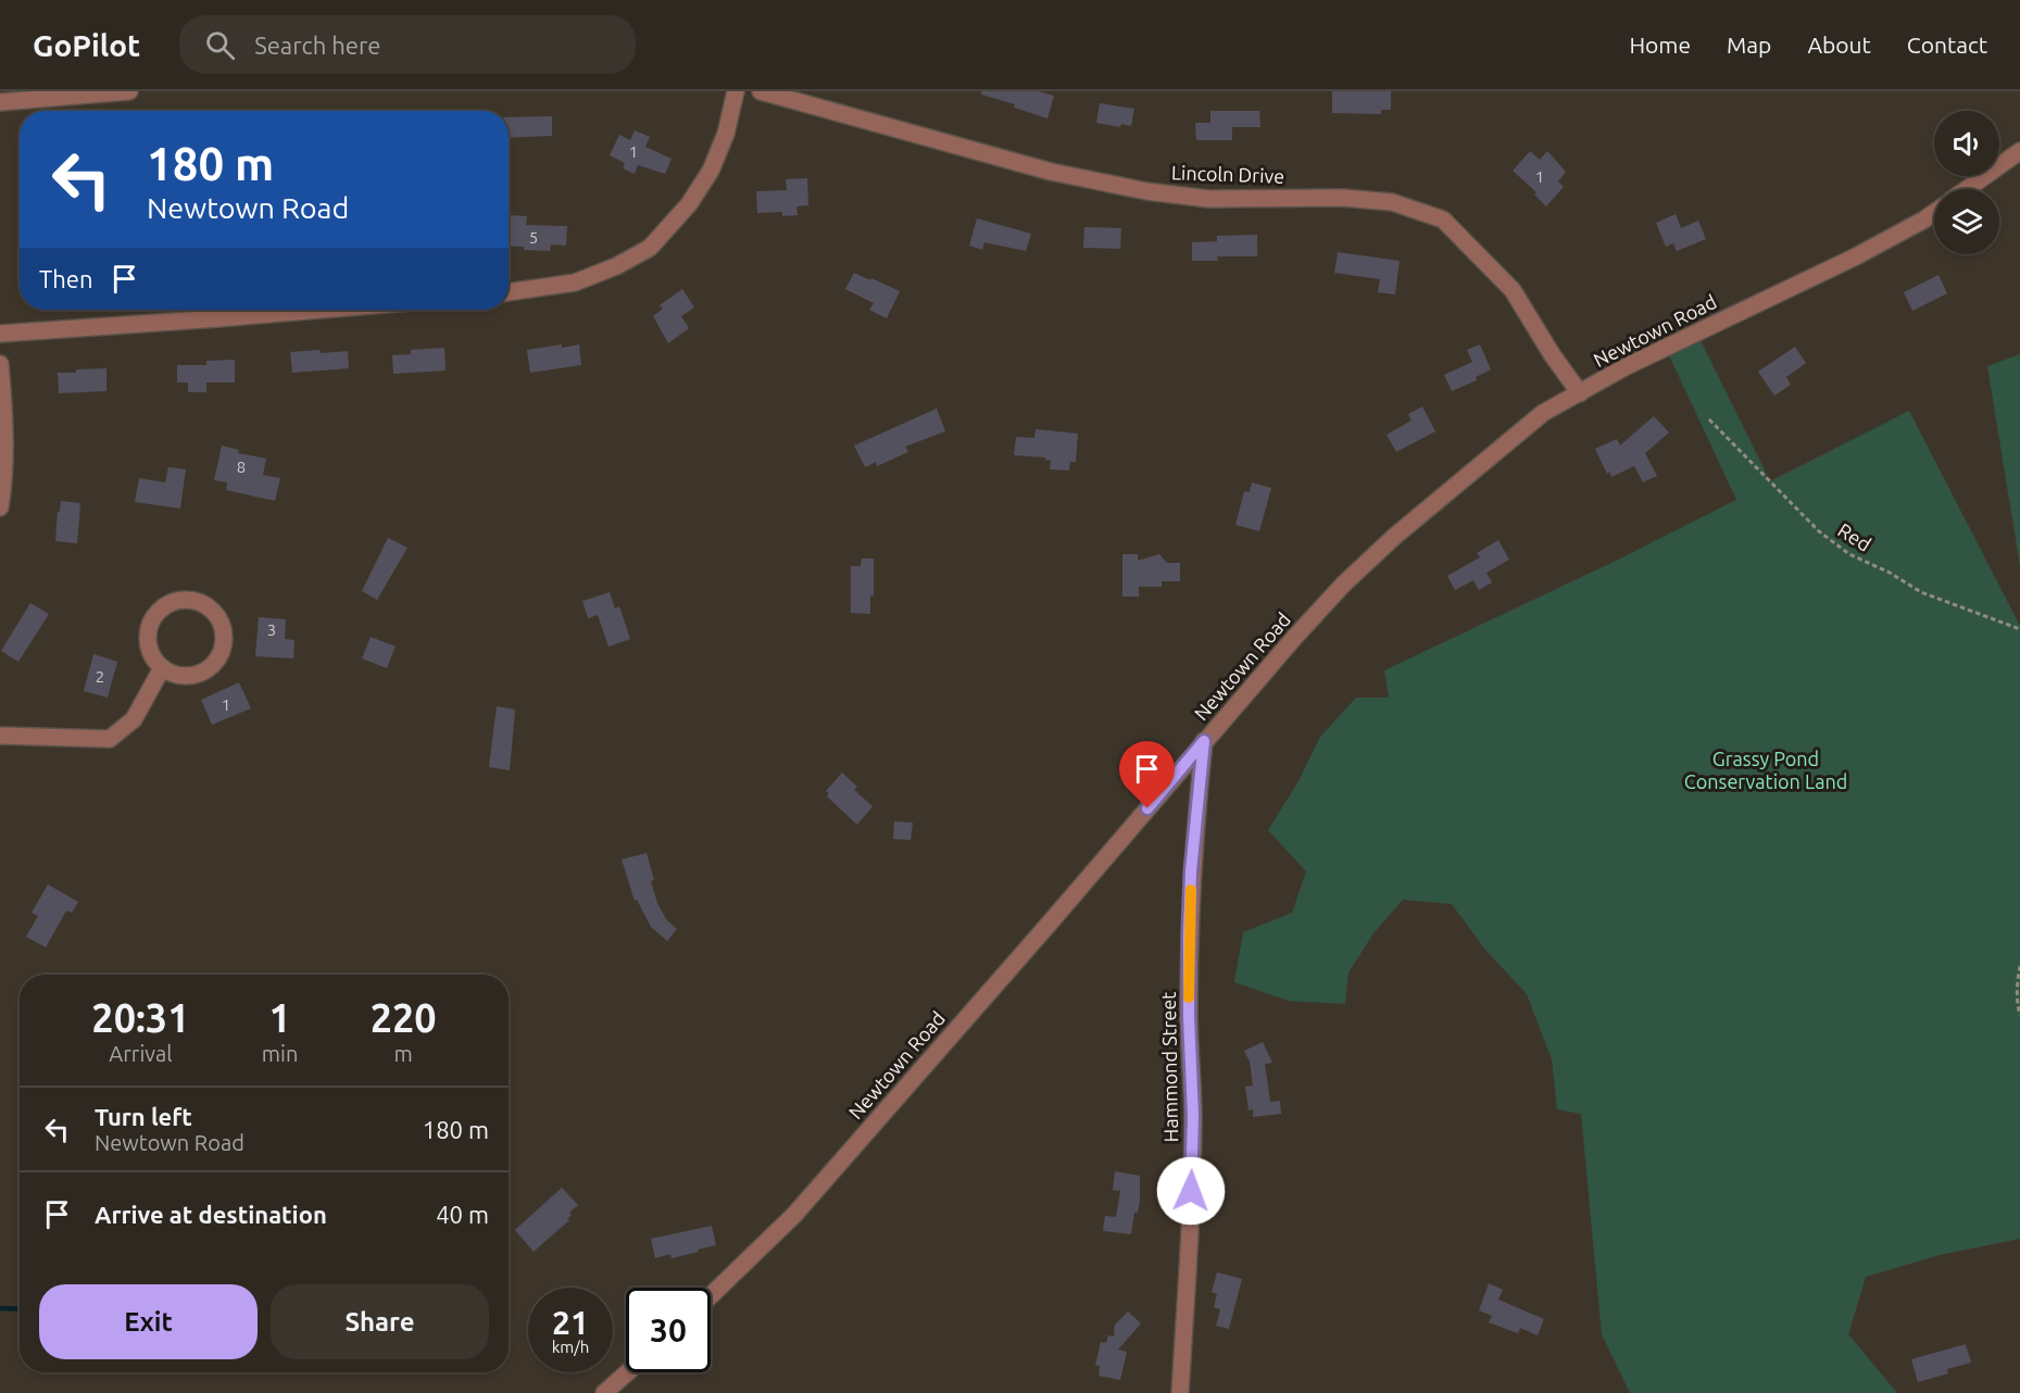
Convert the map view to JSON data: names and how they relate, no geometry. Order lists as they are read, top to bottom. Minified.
{"streets":{"street":["Lincoln Drive","Newtown Road","Hammond Street"],"path":["Red"]},"crossings":[["Lincoln Drive","Newtown Road"],["Newtown Road","Hammond Street"]],"parks":["Grassy Pond Conservation Land"],"house_numbers":["1","1","5","8","3","2","1"],"page":{"header":"GoPilot","search":"Search here","nav":["Home","Map","About","Contact"],"turn":["180 m","Newtown Road"],"then":"Then","eta":["20:31","Arrival","1","min","220","m"],"list":[{"name":"Turn left","note":"Newtown Road","value":"180 m"},{"name":"Arrive at destination","value":"40 m"}],"buttons":["Exit","Share"],"speed":"21 km/h","limit":"30"}}
